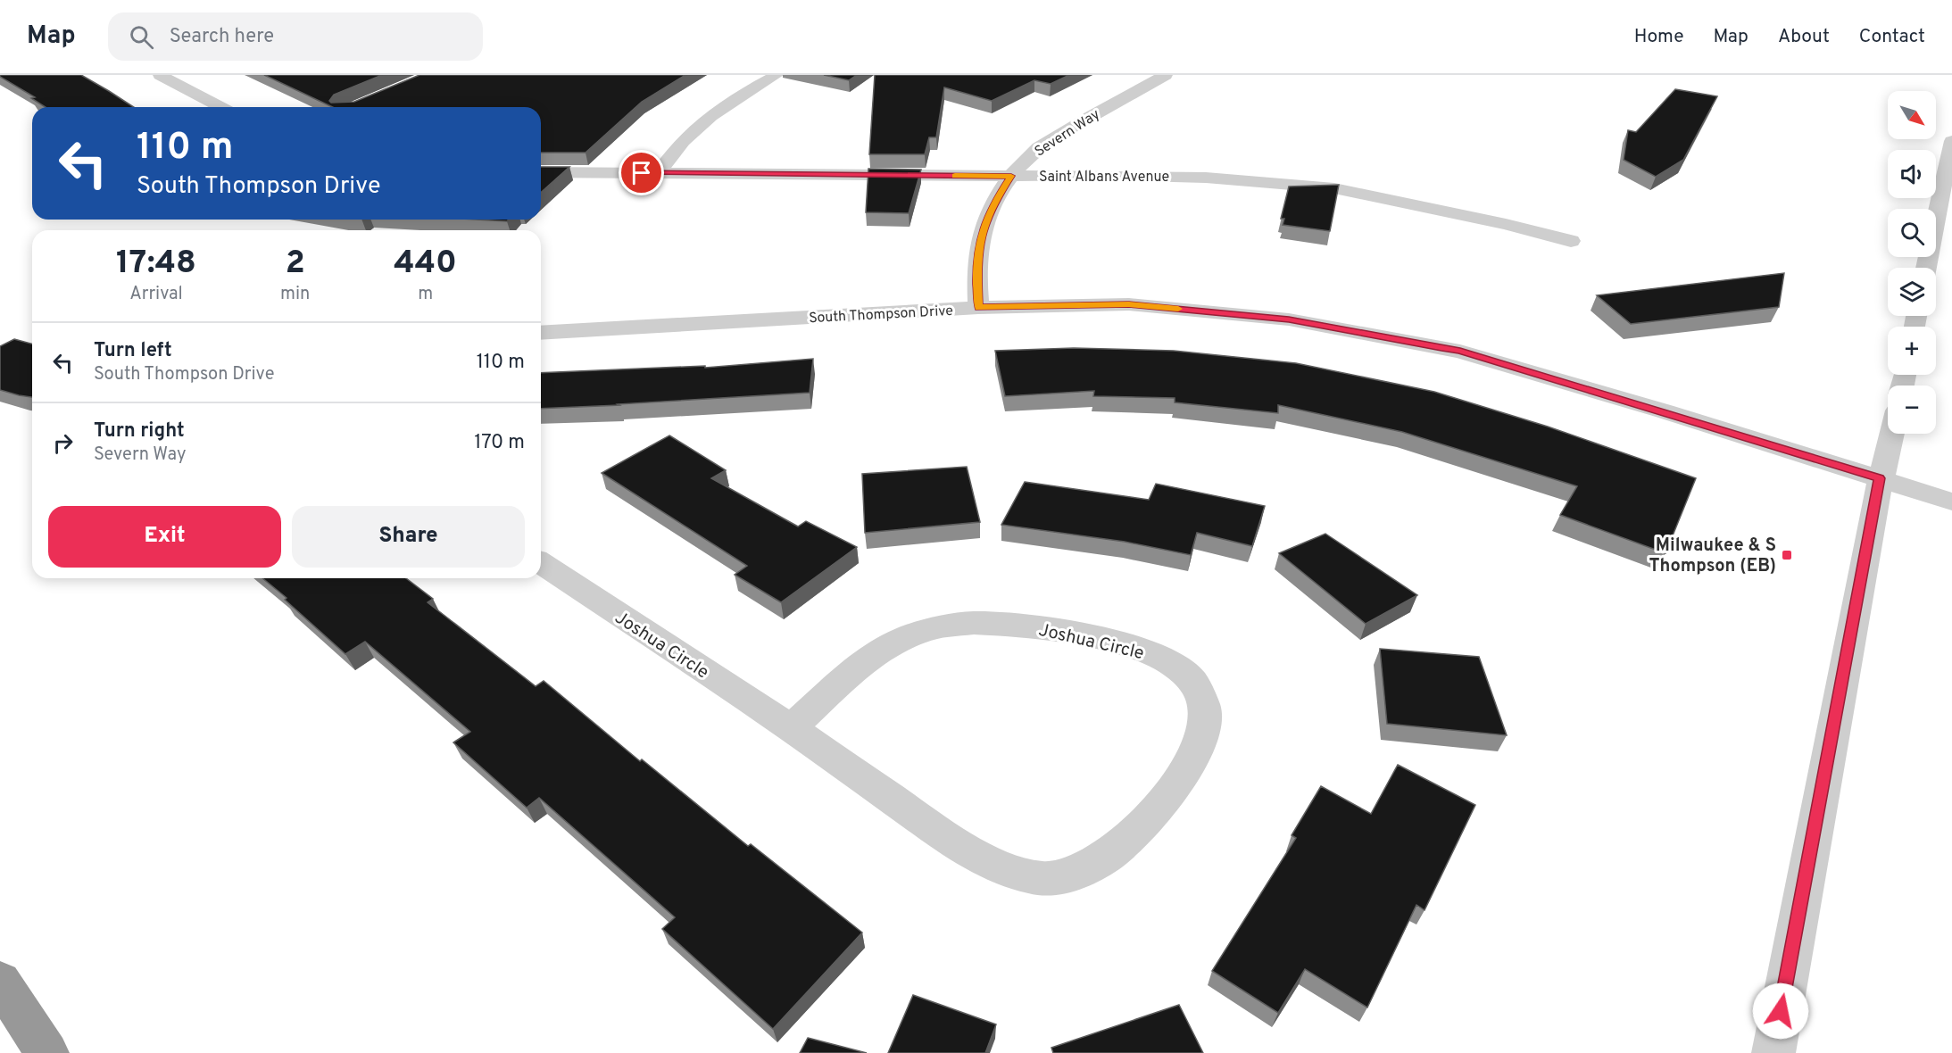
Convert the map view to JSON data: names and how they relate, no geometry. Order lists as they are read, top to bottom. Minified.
{"streets":{"street":["Severn Way","Saint Albans Avenue","South Thompson Drive","Joshua Circle"]},"crossings":[["Severn Way","Saint Albans Avenue"],["Severn Way","South Thompson Drive"]],"places":{"transit":["Milwaukee & S Thompson (EB)"]},"north":"bottom right","page":{"header":"Map","search":"Search here","nav":["Home","Map","About","Contact"],"map_buttons":["+","−"],"turn":["110 m","South Thompson Drive"],"eta":["17:48","Arrival","2","min","440","m"],"list":[{"name":"Turn left","note":"South Thompson Drive","value":"110 m"},{"name":"Turn right","note":"Severn Way","value":"170 m"}],"buttons":["Exit","Share"]}}
